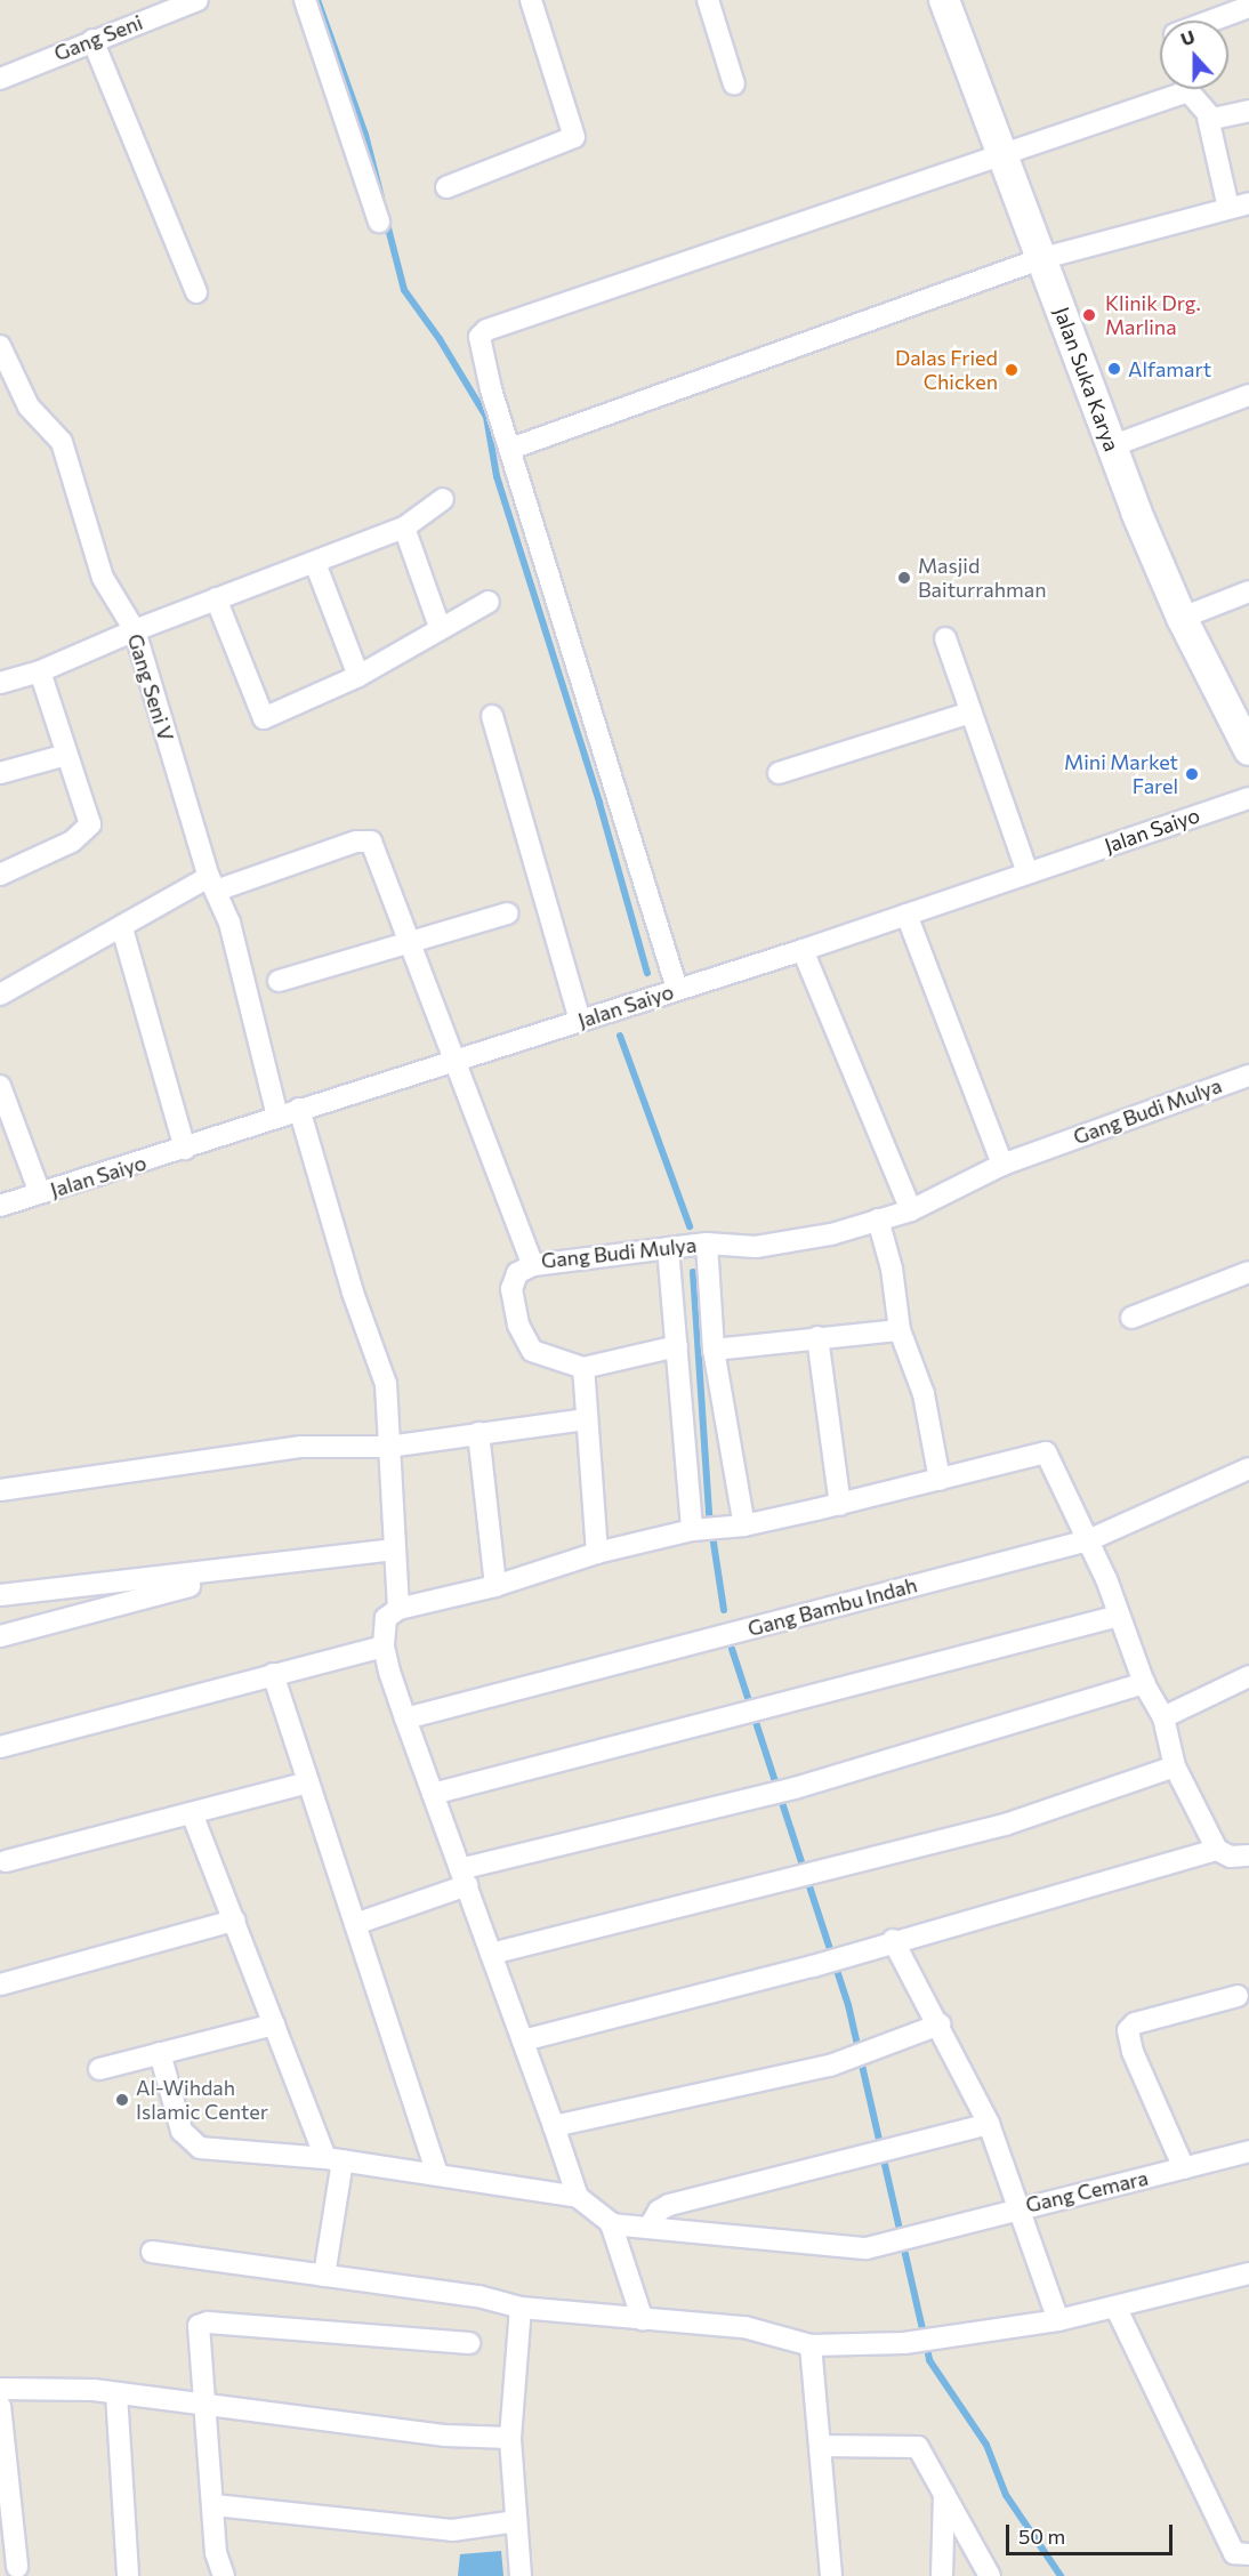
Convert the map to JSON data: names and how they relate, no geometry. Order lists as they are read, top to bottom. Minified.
{"streets":{"main road":["Jalan Suka Karya"],"street":["Gang Seni","Gang Seni V","Jalan Saiyo","Gang Budi Mulya","Gang Bambu Indah","Gang Cemara"]},"crossings":[["Gang Seni V","Jalan Saiyo"],["Gang Seni V","Gang Budi Mulya"],["Jalan Saiyo","Gang Budi Mulya"]],"places":["Klinik Drg. Marlina","Alfamart","Dalas Fried Chicken","Masjid Baiturrahman","Mini Market Farel","Al-Wihdah Islamic Center"],"scale_bar":"50 m","north":"top"}
